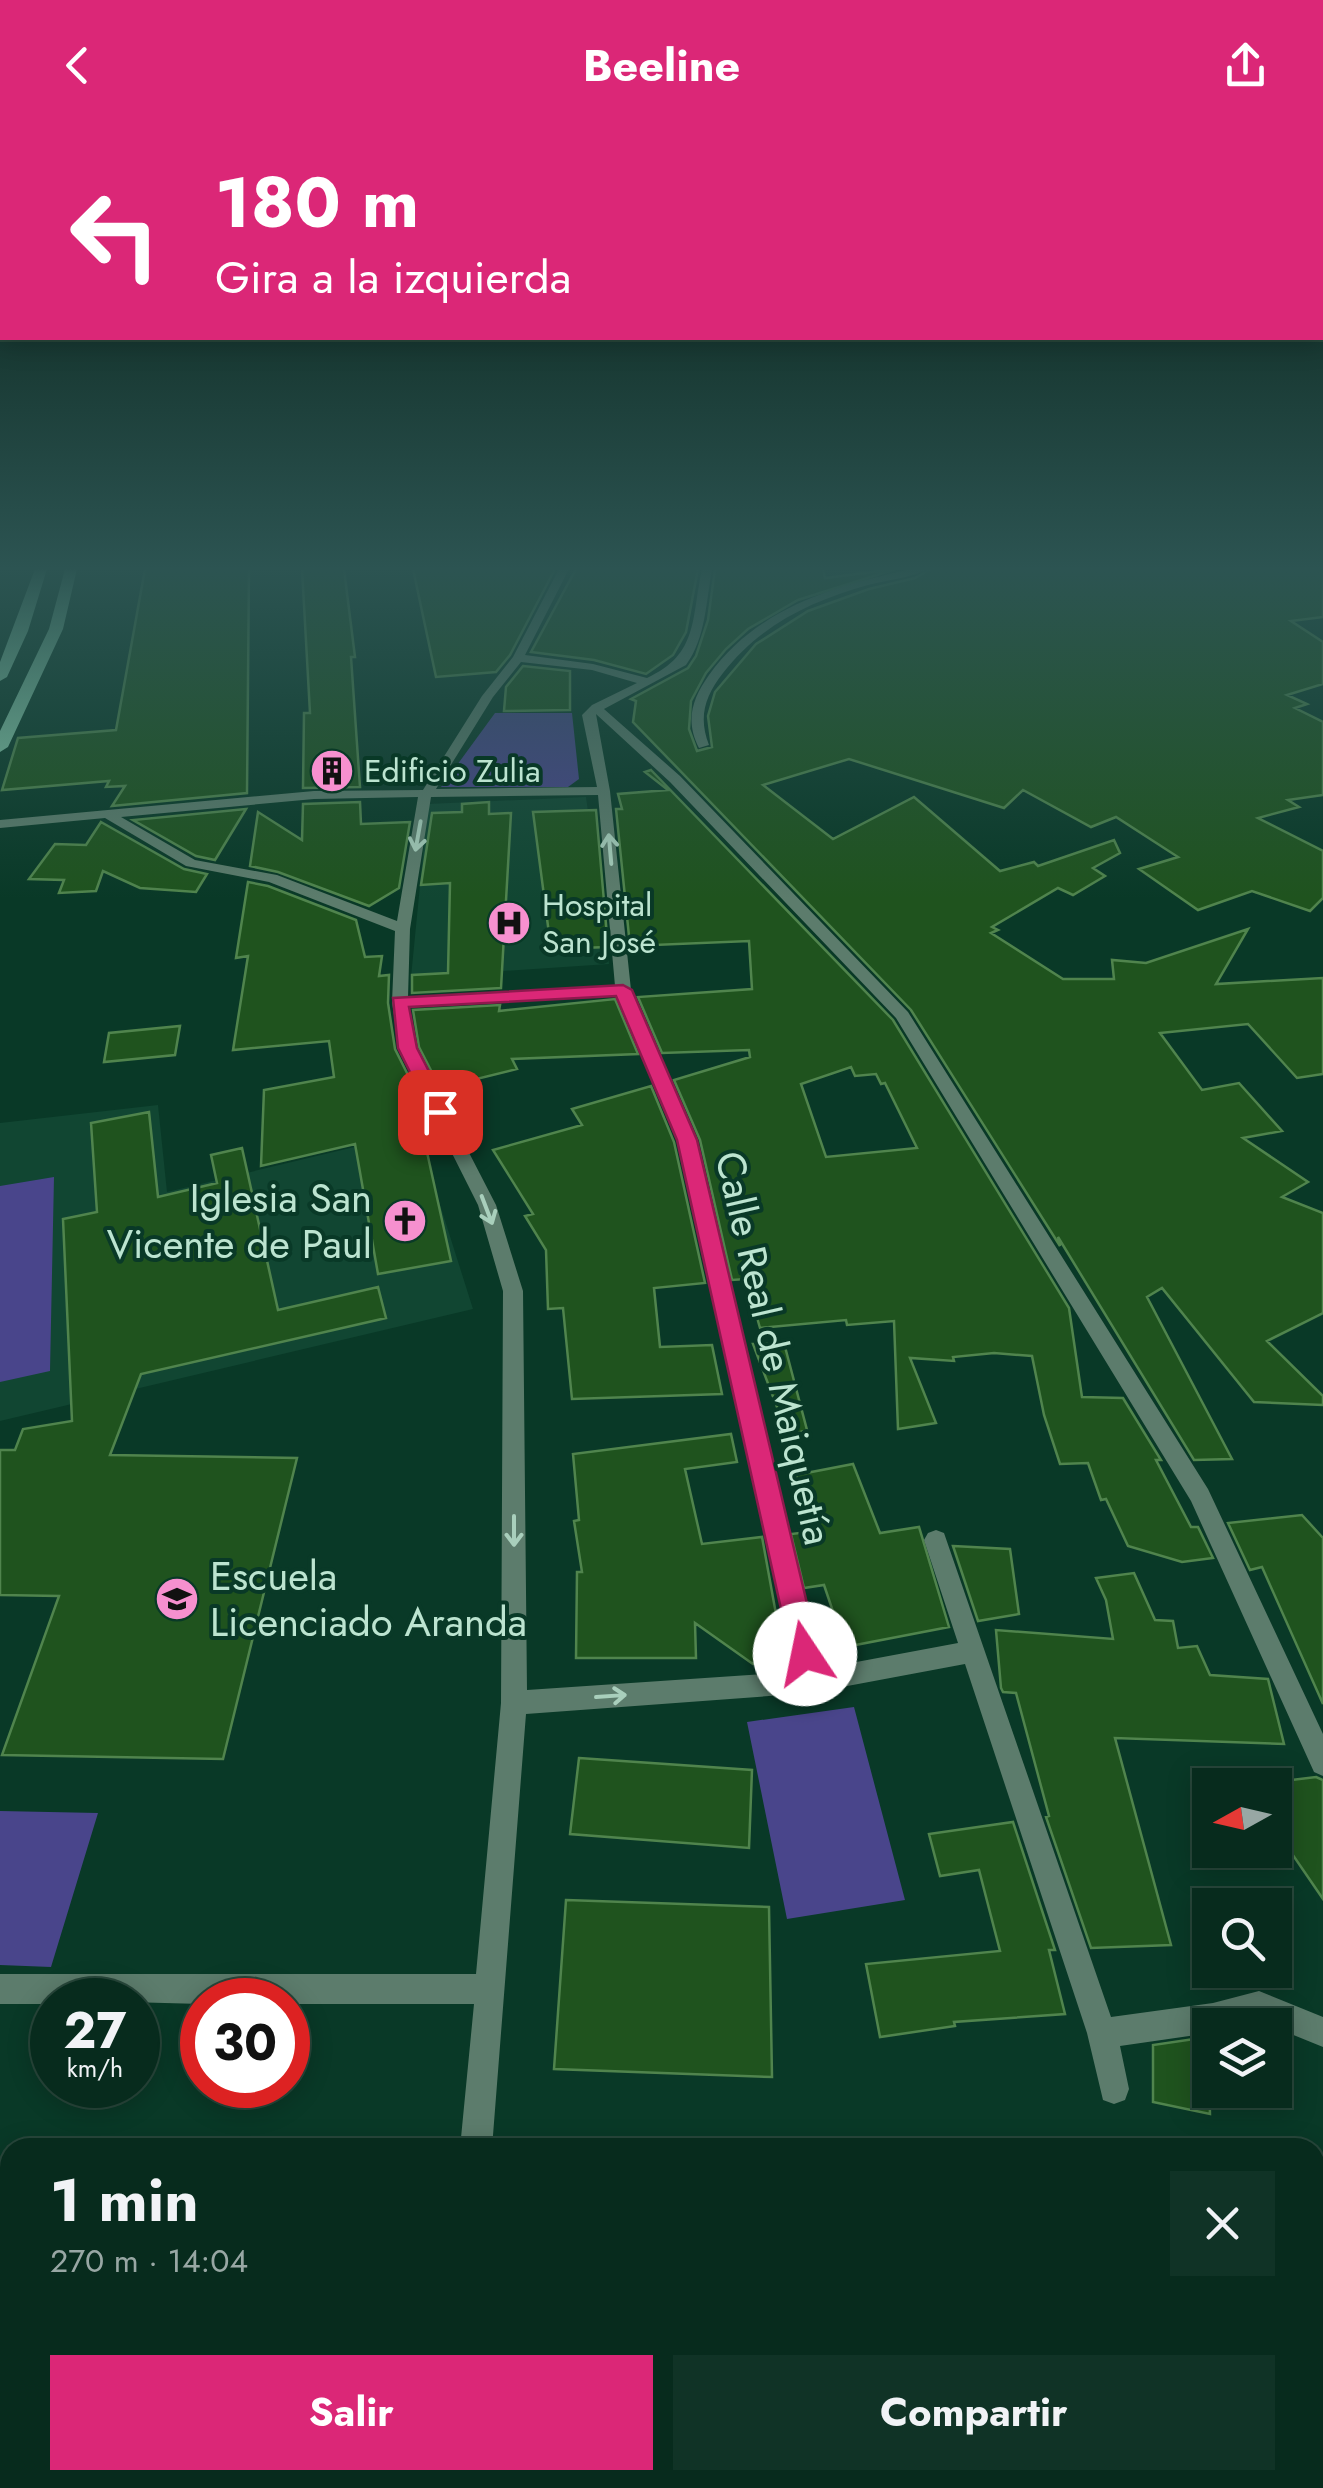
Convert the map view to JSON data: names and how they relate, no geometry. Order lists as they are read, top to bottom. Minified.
{"streets":{"street":["Calle Real de Maiquetía"]},"places":{"building":["Edificio Zulia"],"hospital":["Hospital San José"],"church":["Iglesia San Vicente de Paul"],"school or university":["Escuela Licenciado Aranda"]},"north":"left","page":{"header":"Beeline","turn":["180 m","Gira a la izquierda"],"speed":"27 km/h","limit":"30","heading":["1 min","270 m · 14:04"],"buttons":["Salir","Compartir"]}}
